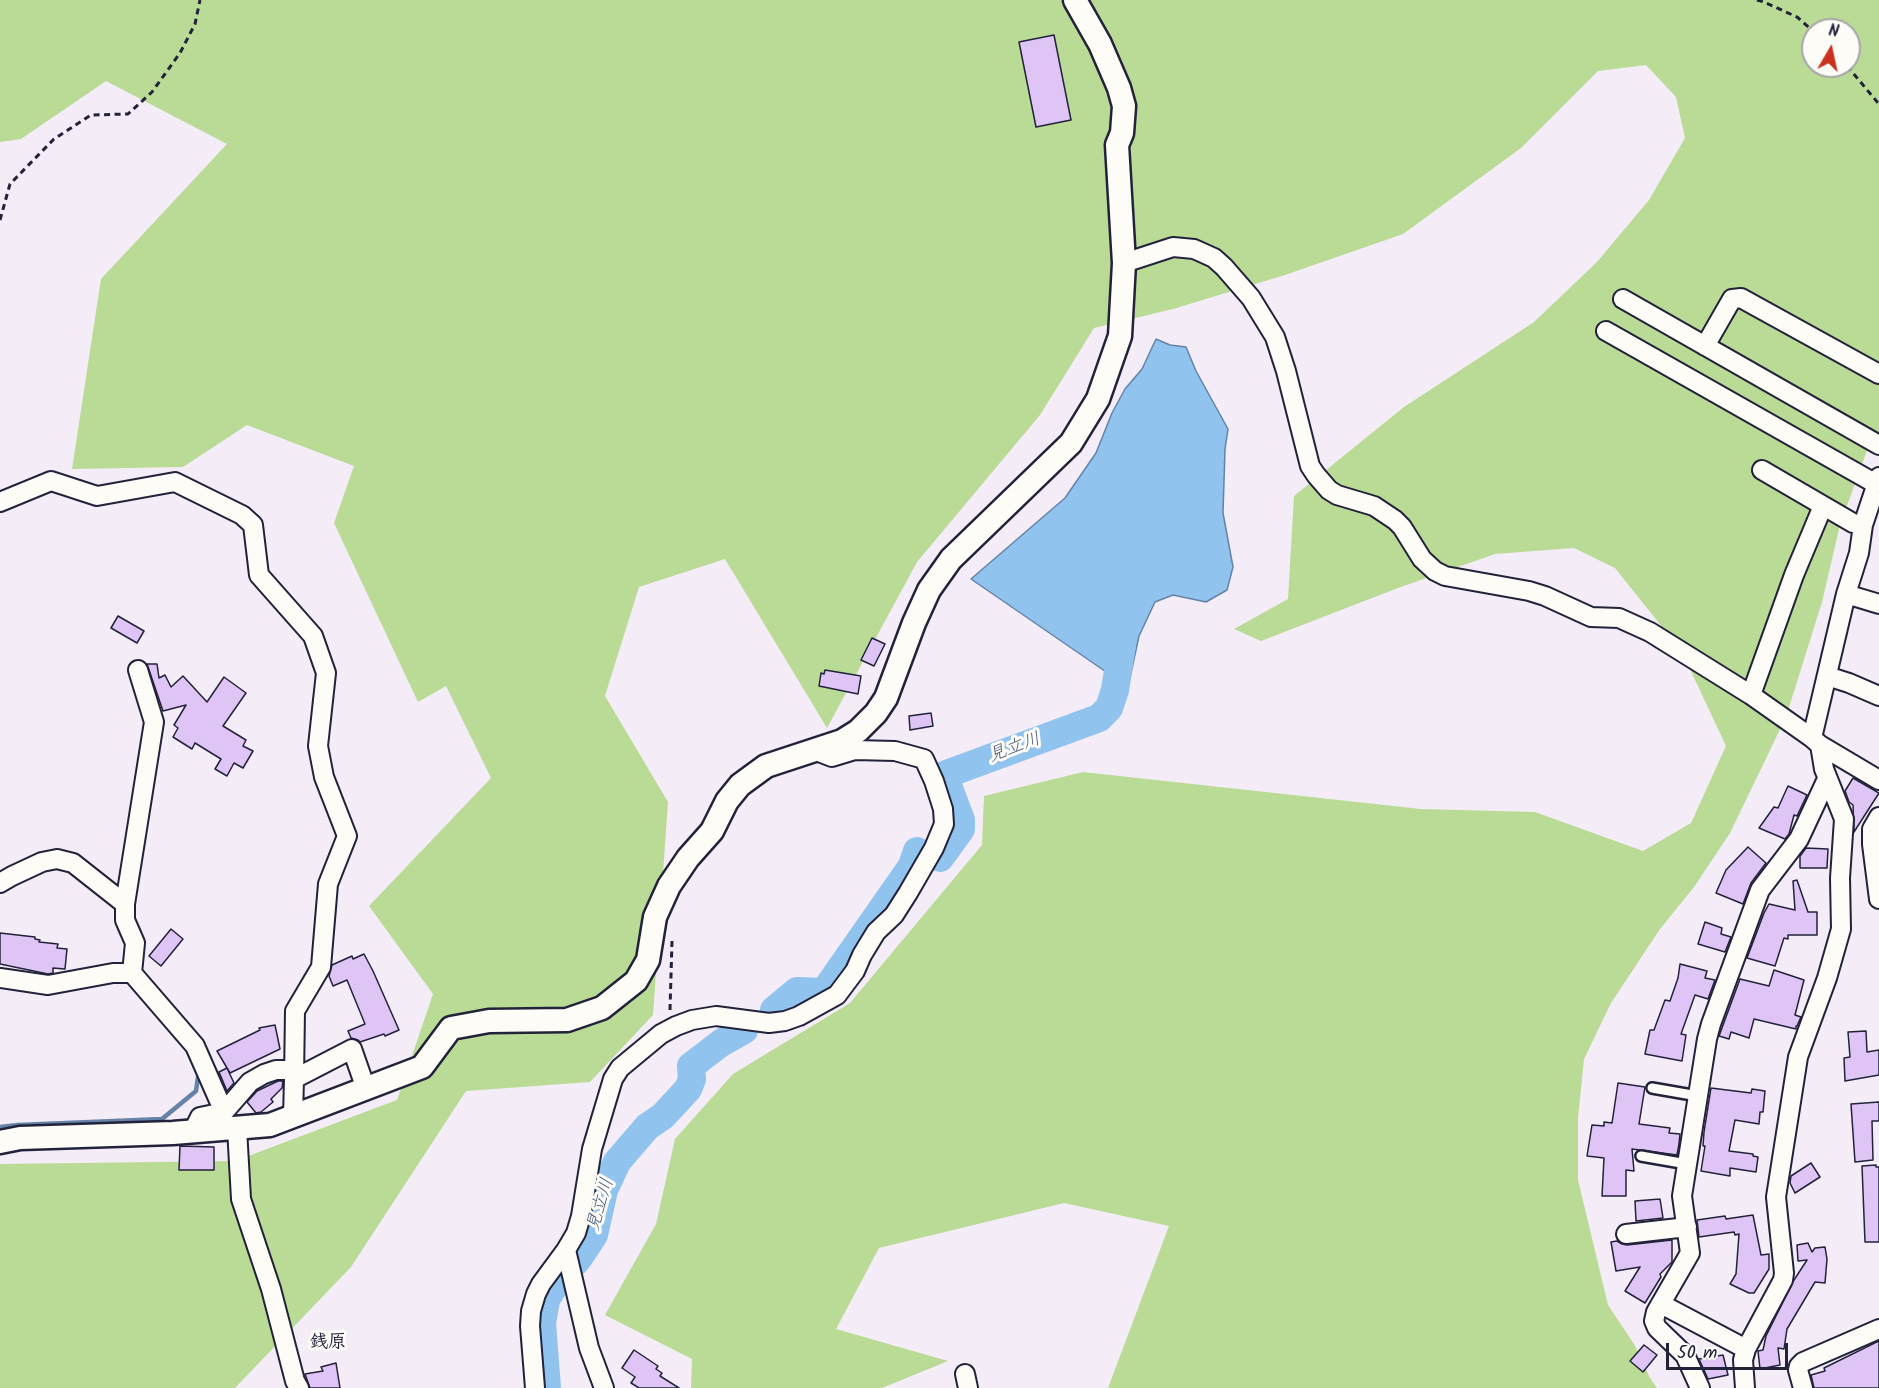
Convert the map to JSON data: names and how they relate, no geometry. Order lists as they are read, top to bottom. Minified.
{"districts":["銭原"],"water":["見立川"],"scale_bar":"50 m","north":"top"}
